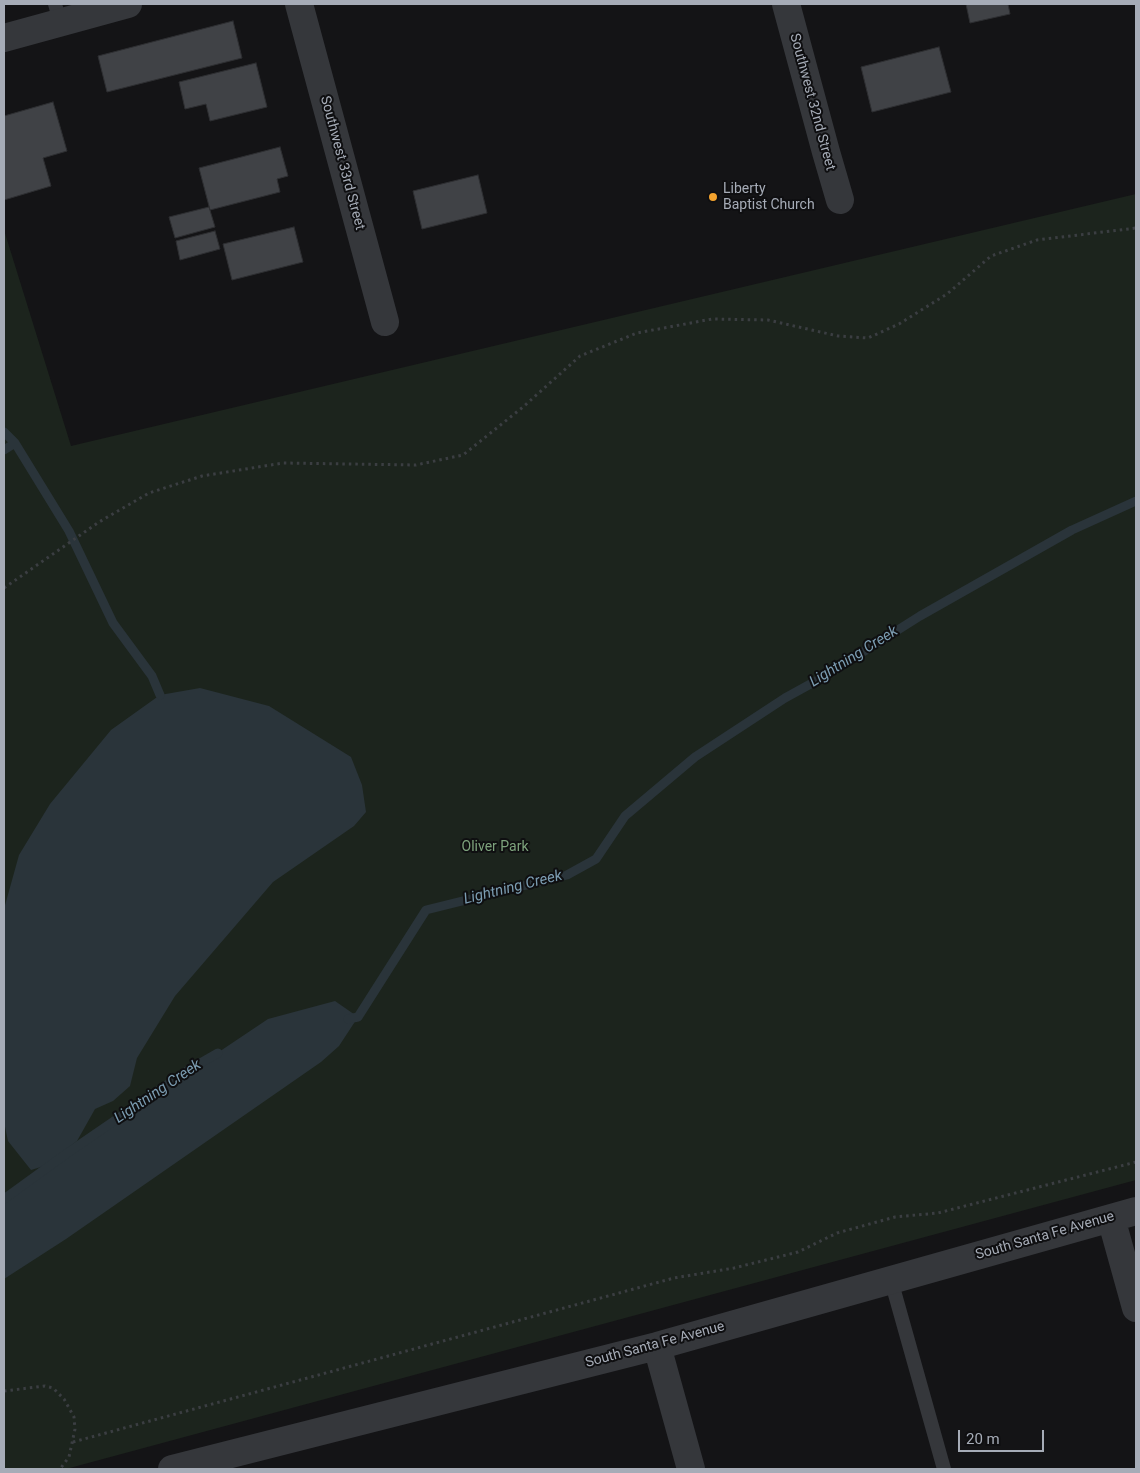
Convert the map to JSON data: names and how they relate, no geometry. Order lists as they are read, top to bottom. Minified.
{"streets":{"street":["Southwest 32nd Street","Southwest 33rd Street","South Santa Fe Avenue"]},"water":["Lightning Creek"],"parks":["Oliver Park"],"places":["Liberty Baptist Church"],"scale_bar":"20 m"}
